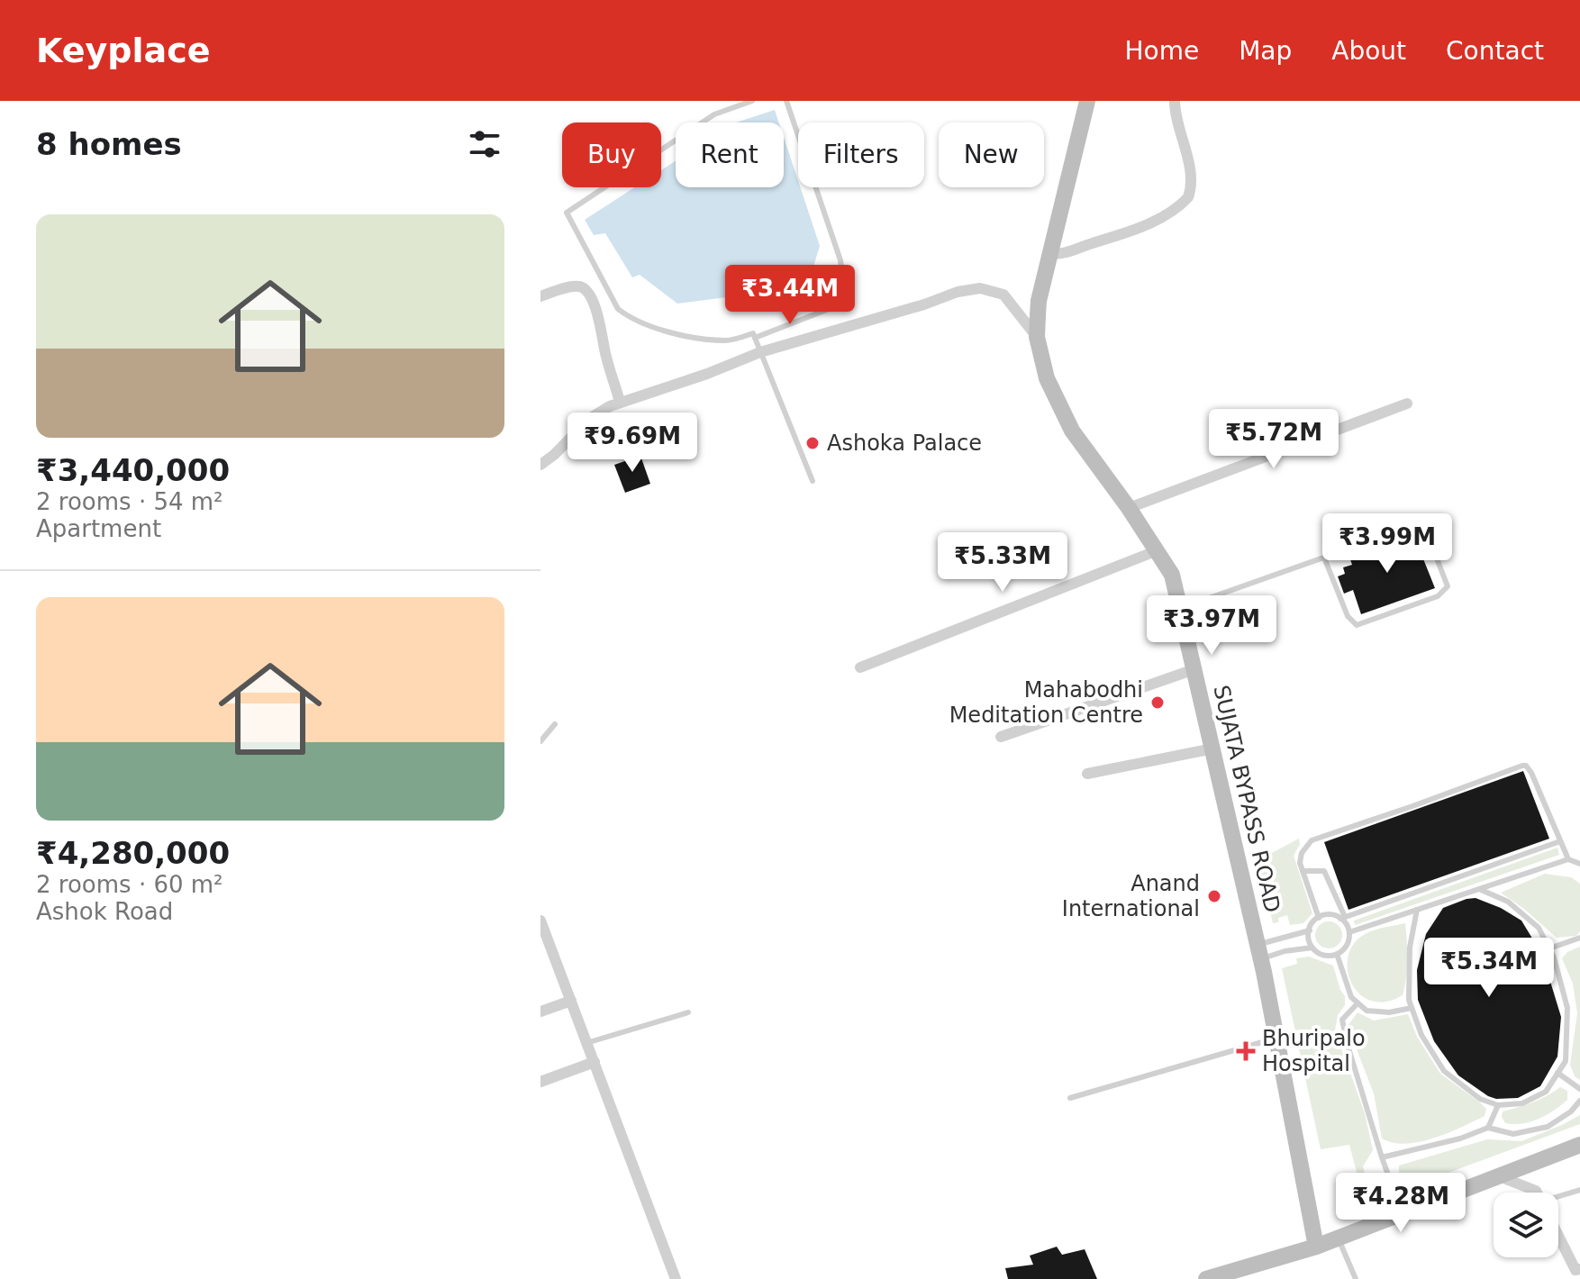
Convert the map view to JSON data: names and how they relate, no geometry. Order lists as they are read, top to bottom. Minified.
{"streets":{"street":["SUJATA BYPASS ROAD"]},"places":{"other":["Ashoka Palace","Mahabodhi Meditation Centre","Anand International"],"health":["Bhuripalo Hospital"]},"page":{"header":"Keyplace","nav":["Home","Map","About","Contact"],"heading":"8 homes","chip":["Buy","Rent","Filters","New"],"list":[{"name":"₹3,440,000","note":"2 rooms · 54 m² · Apartment"},{"name":"₹4,280,000","note":"2 rooms · 60 m² · Ashok Road"}],"price":["₹3.44M","₹5.72M","₹9.69M","₹3.99M","₹5.33M","₹3.97M","₹5.34M","₹4.28M"]}}
